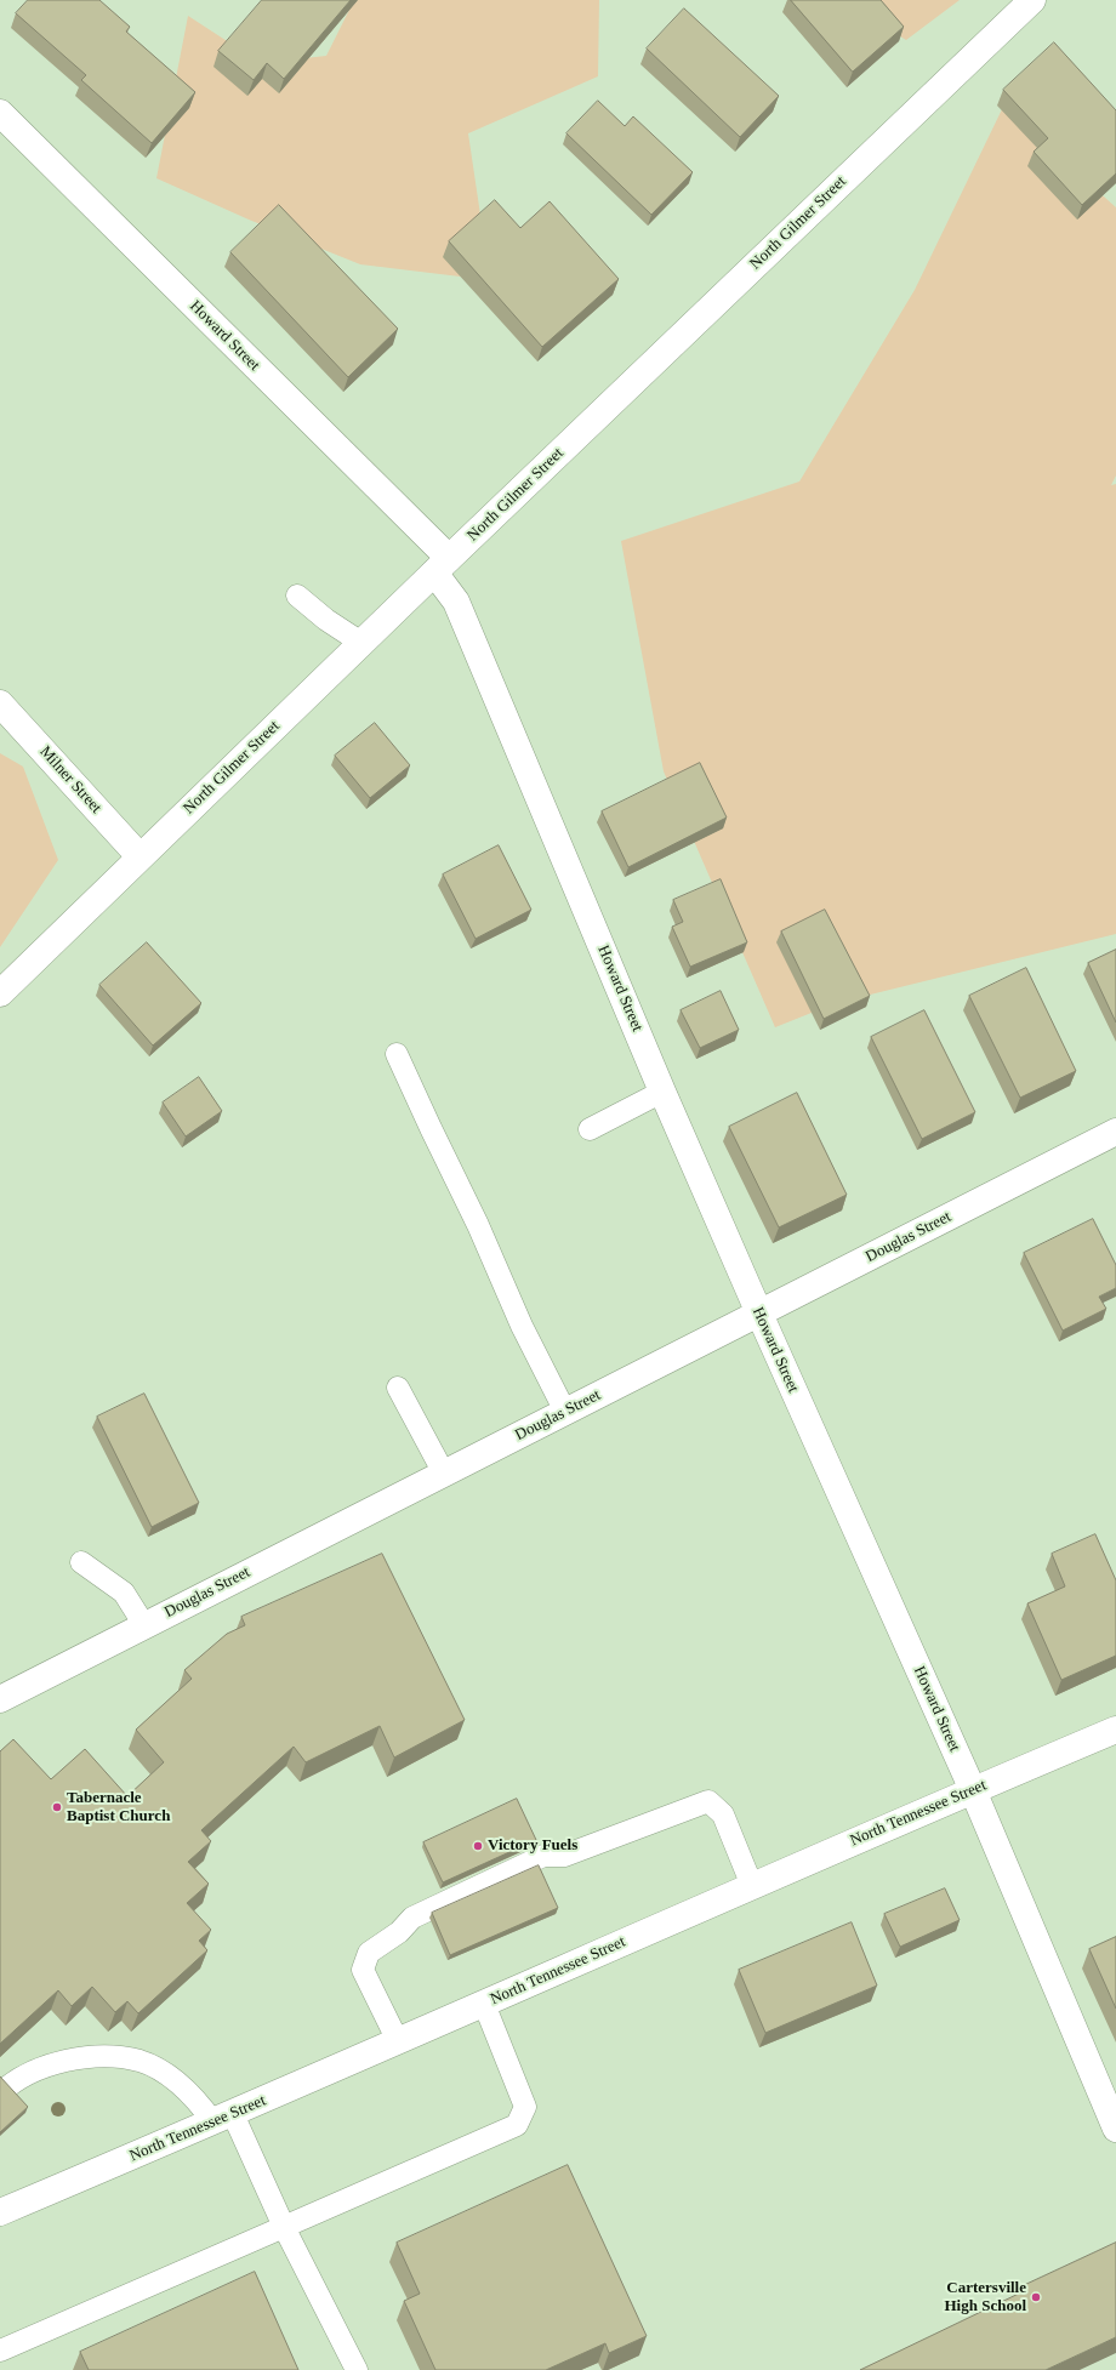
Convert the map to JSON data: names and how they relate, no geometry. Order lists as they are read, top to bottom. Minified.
{"streets":{"street":["North Gilmer Street","Howard Street","Milner Street","Douglas Street","North Tennessee Street"]},"crossings":[["North Gilmer Street","Howard Street"],["North Gilmer Street","Milner Street"],["Howard Street","Douglas Street"],["Howard Street","North Tennessee Street"]],"places":["Tabernacle Baptist Church","Victory Fuels","Cartersville High School"]}
